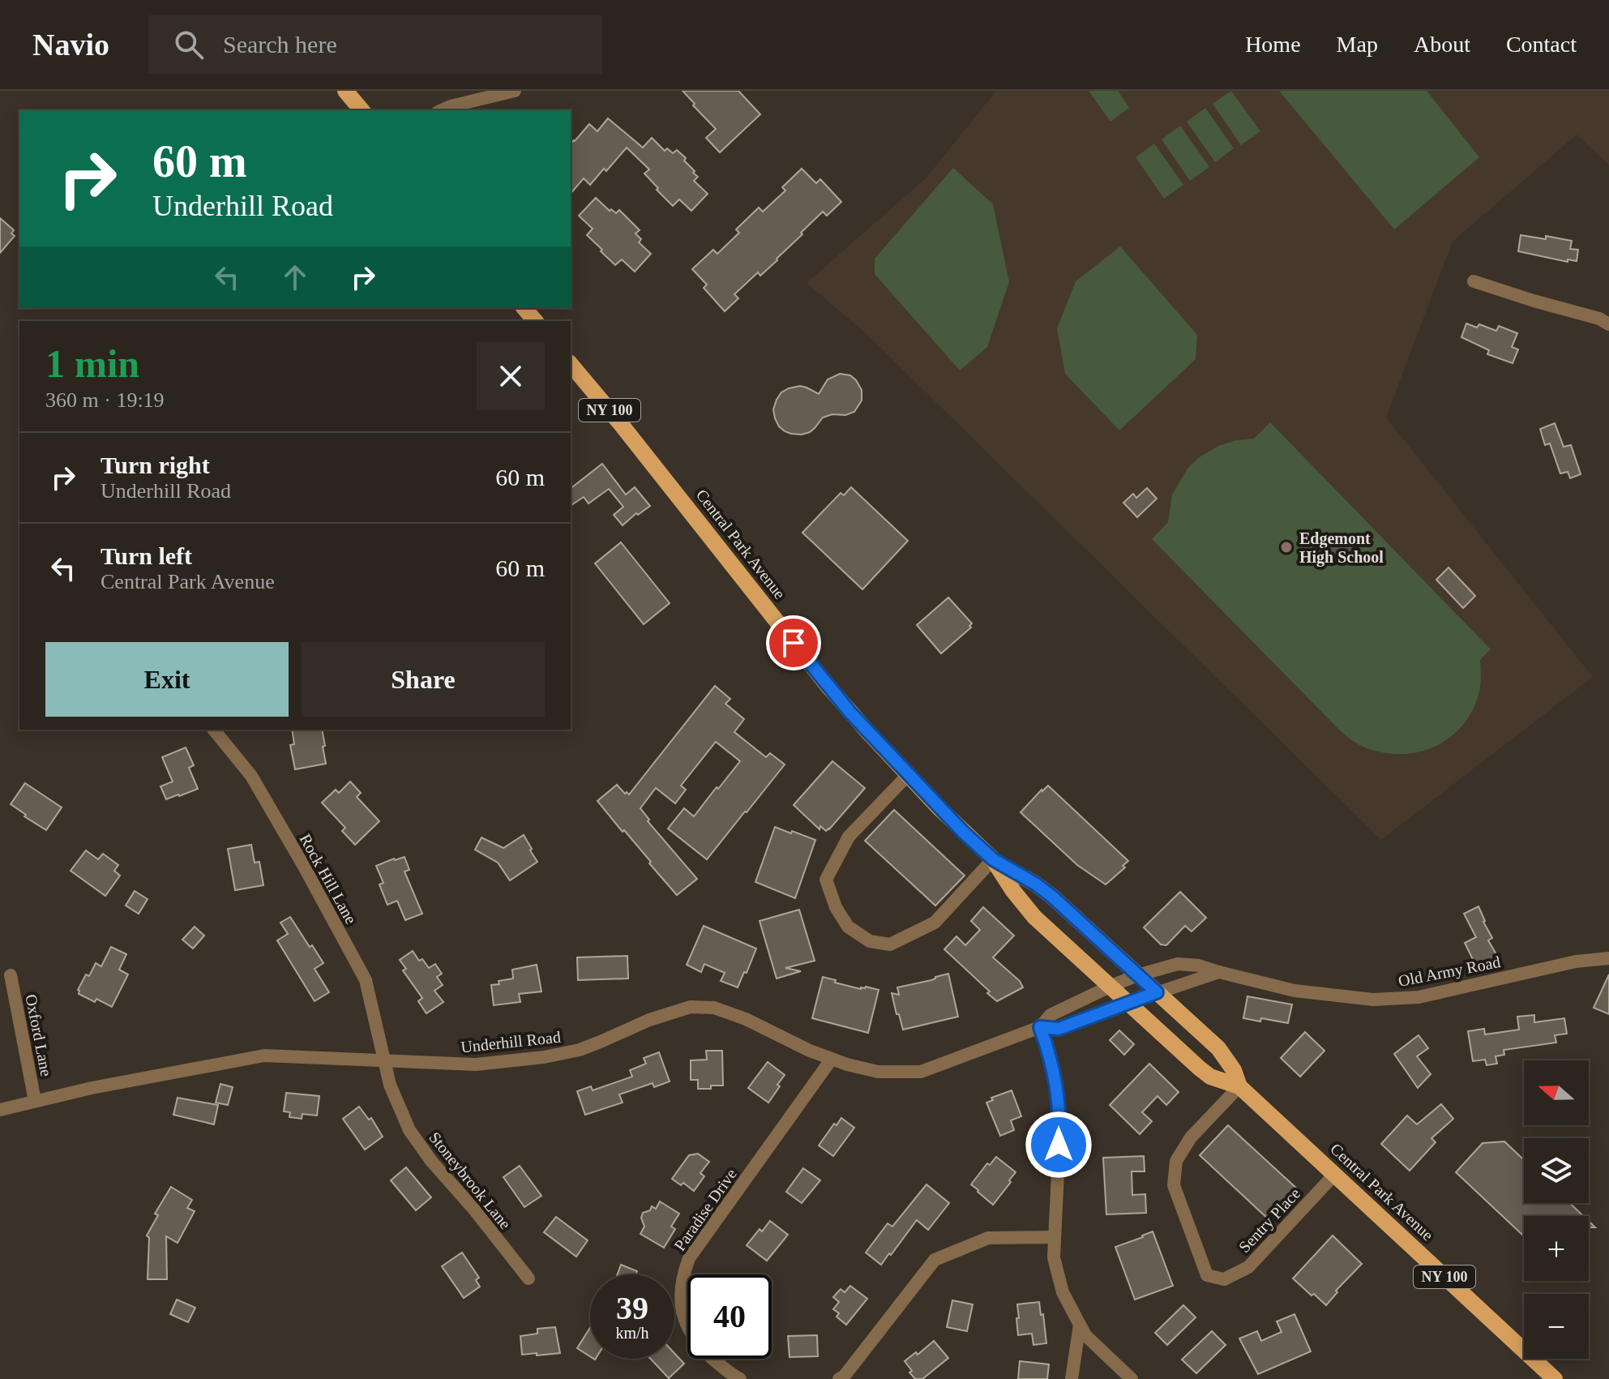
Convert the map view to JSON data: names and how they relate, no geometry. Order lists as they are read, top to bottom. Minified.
{"streets":{"main road":["NY 100","Central Park Avenue"],"street":["Rock Hill Lane","Old Army Road","Oxford Lane","Underhill Road","Stoneybrook Lane","Paradise Drive","Sentry Place"]},"crossings":[["Central Park Avenue","Old Army Road"],["Central Park Avenue","Underhill Road"],["Central Park Avenue","Sentry Place"],["Rock Hill Lane","Underhill Road"],["Rock Hill Lane","Stoneybrook Lane"],["Old Army Road","Underhill Road"],["Oxford Lane","Underhill Road"],["Underhill Road","Stoneybrook Lane"],["Underhill Road","Paradise Drive"]],"places":["Edgemont High School"],"north":"left","page":{"header":"Navio","search":"Search here","nav":["Home","Map","About","Contact"],"turn":["60 m","Underhill Road"],"heading":["1 min","360 m · 19:19"],"list":[{"name":"Turn right","note":"Underhill Road","value":"60 m"},{"name":"Turn left","note":"Central Park Avenue","value":"60 m"}],"buttons":["Exit","Share"],"map_buttons":["+","−"],"speed":"39 km/h","limit":"40"}}
